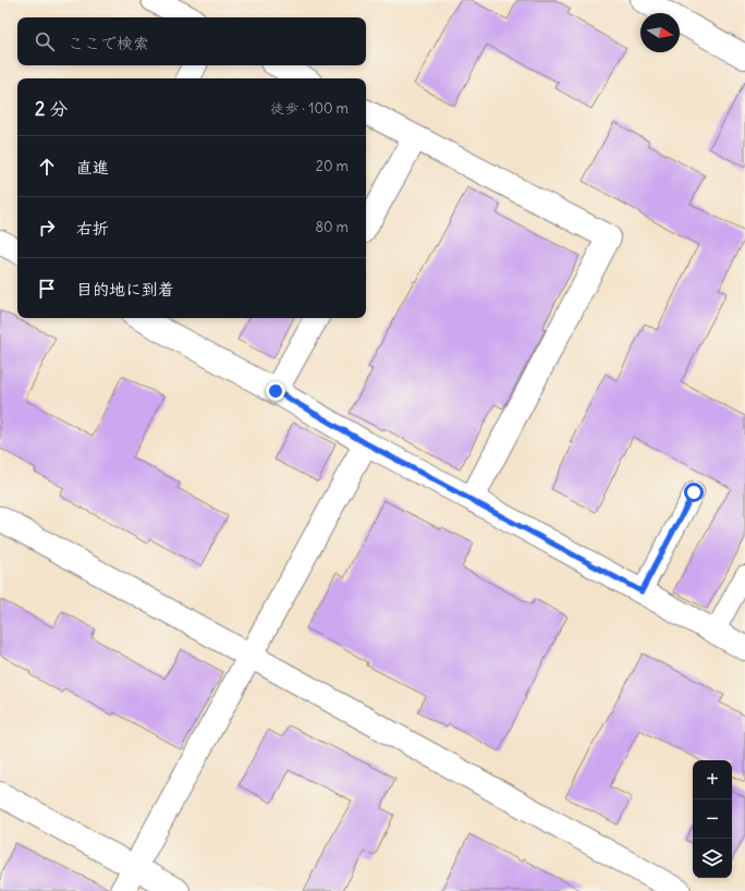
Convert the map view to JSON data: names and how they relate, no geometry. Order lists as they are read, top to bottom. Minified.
{"north":"right","page":{"search":"ここで検索","heading":["2 分","徒歩 · 100 m"],"list":[["直進","20 m"],["右折","80 m"],"目的地に到着"],"map_buttons":["+","−"]}}
